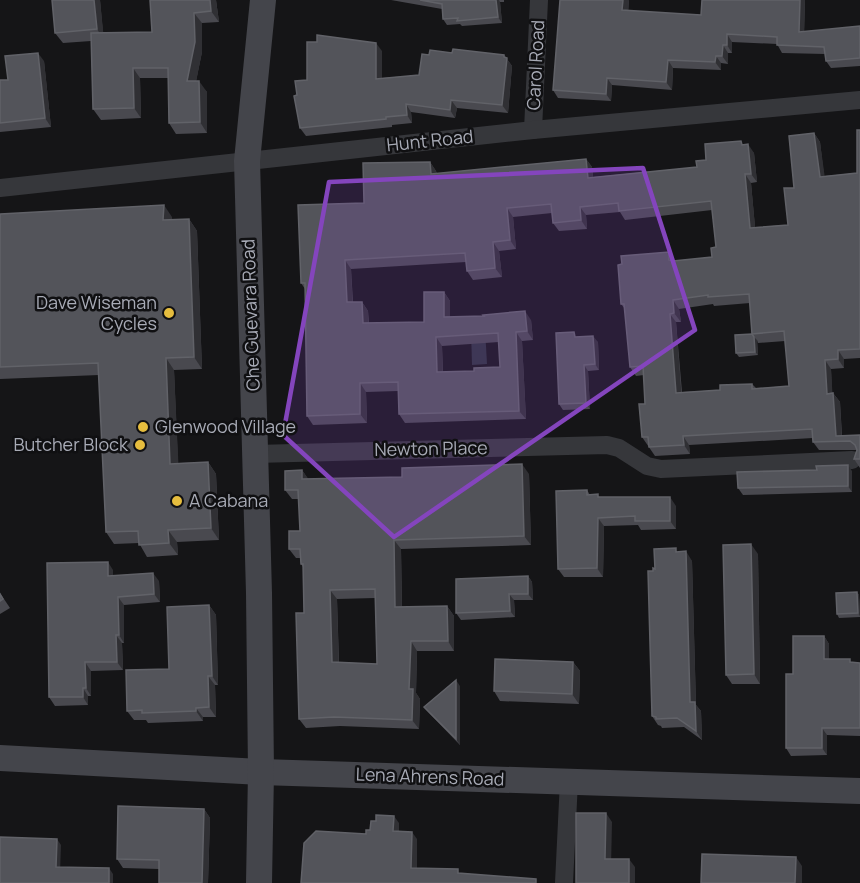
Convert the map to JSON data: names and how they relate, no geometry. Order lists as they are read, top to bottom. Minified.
{"streets":{"main road":["Che Guevara Road","Lena Ahrens Road"],"street":["Carol Road","Hunt Road","Newton Place"]},"crossings":[["Carol Road","Hunt Road"],["Hunt Road","Che Guevara Road"],["Che Guevara Road","Newton Place"],["Che Guevara Road","Lena Ahrens Road"]],"places":["Dave Wiseman Cycles","Glenwood Village","Butcher Block","A Cabana"]}
